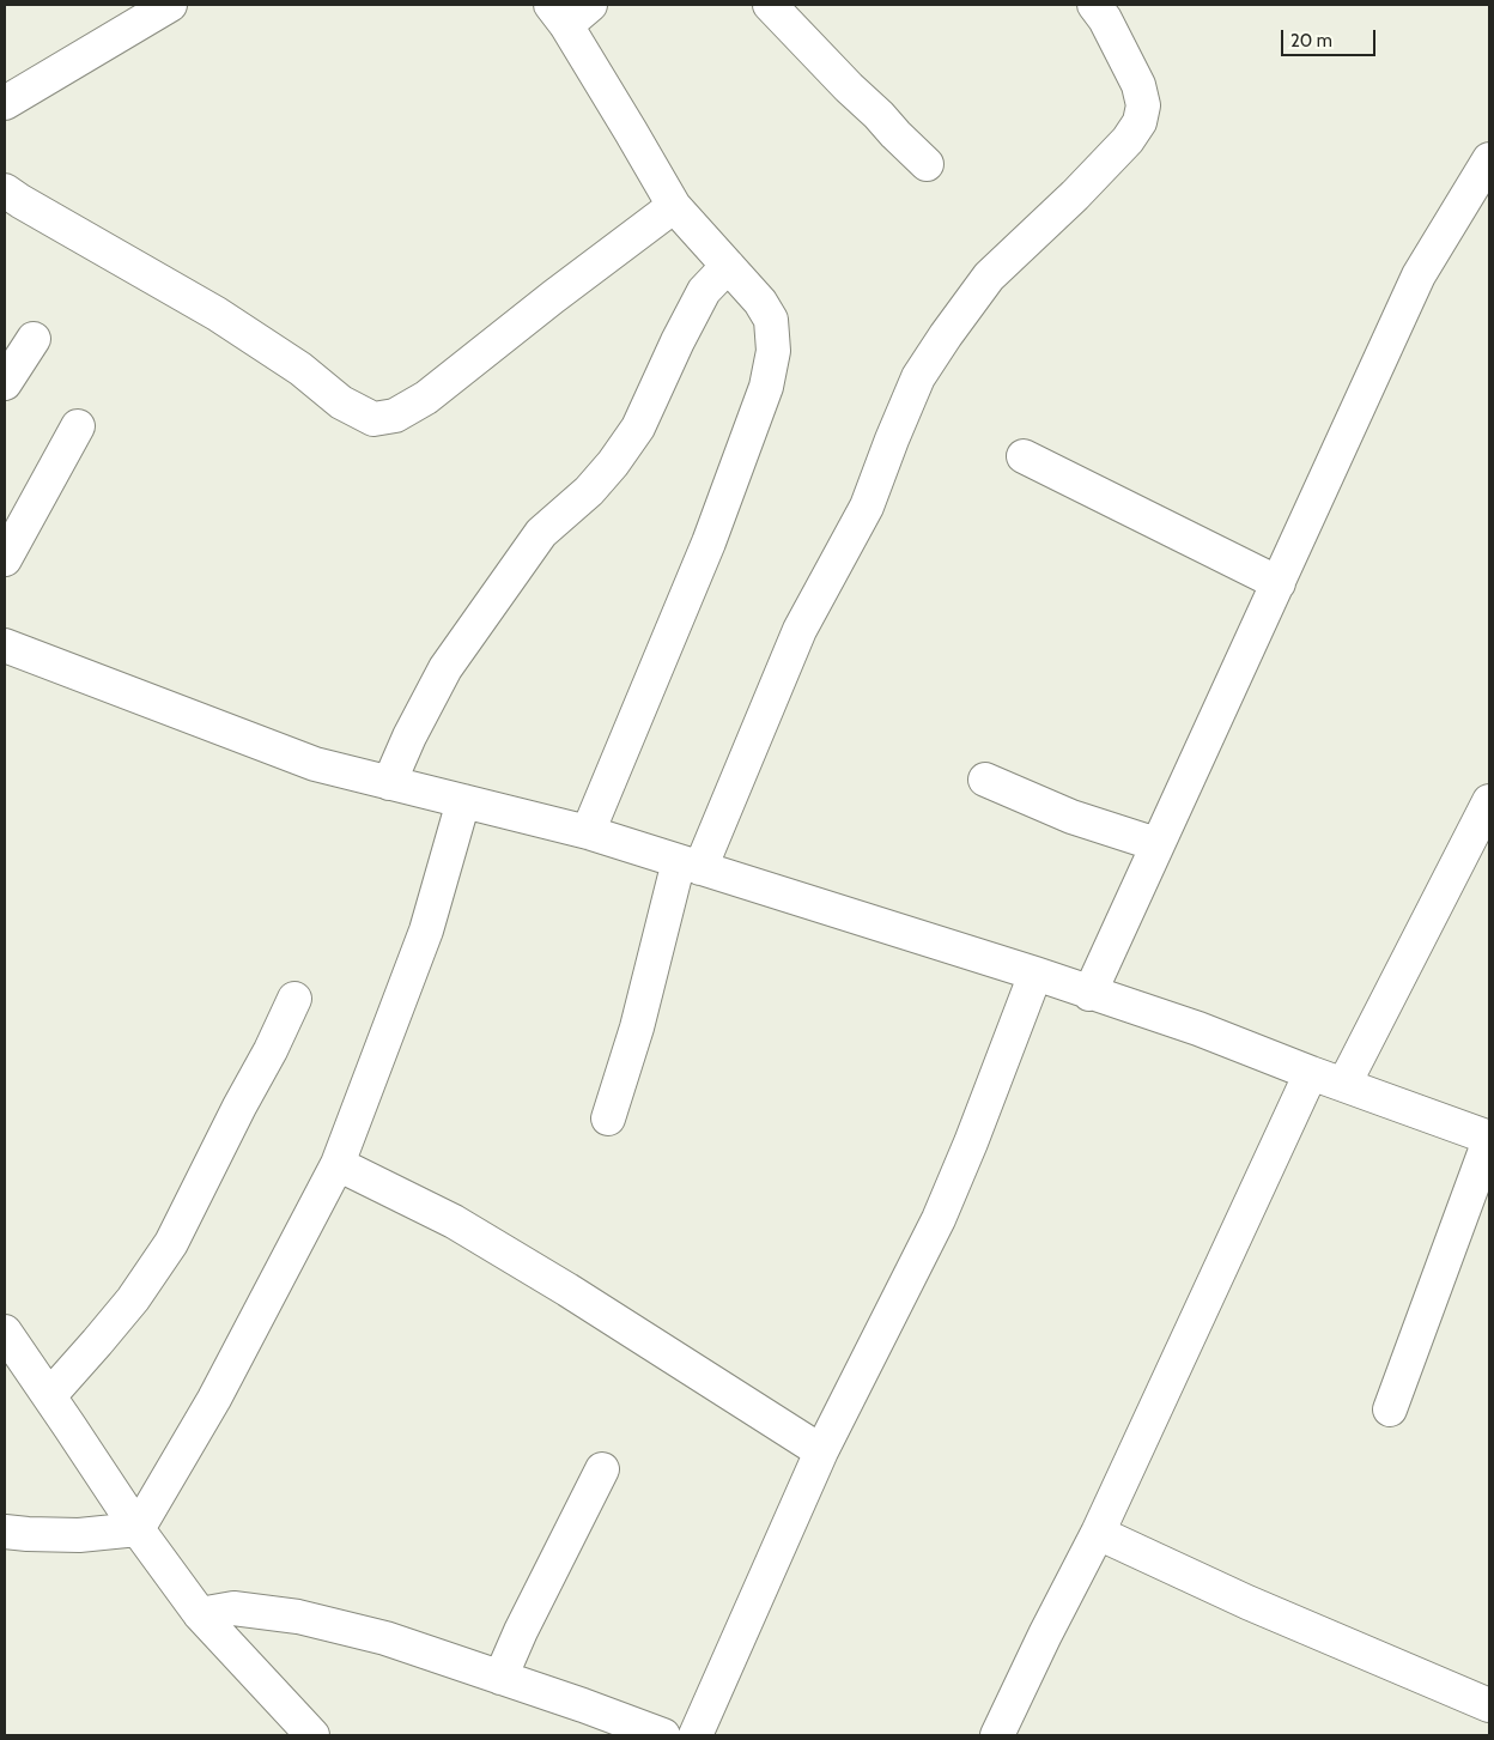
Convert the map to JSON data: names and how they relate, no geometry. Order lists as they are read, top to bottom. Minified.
{"scale_bar":"20 m"}
